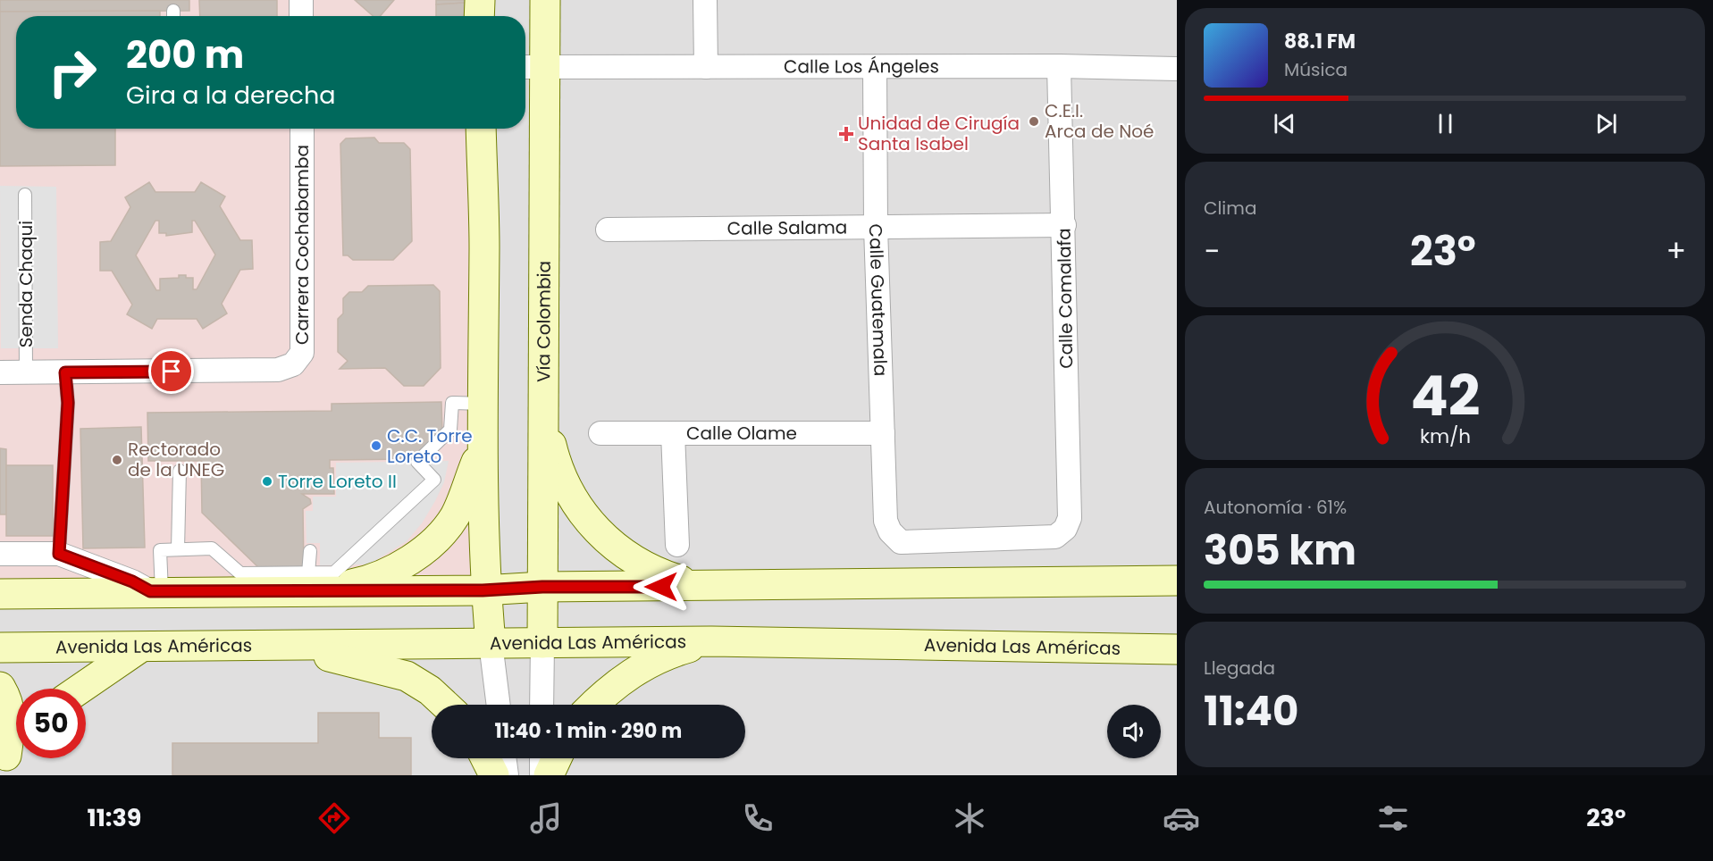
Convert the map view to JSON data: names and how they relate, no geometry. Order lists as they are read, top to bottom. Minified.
{"streets":{"main road":["Vía Colombia","Avenida Las Américas"],"street":["Calle Los Ángeles","Calle Salama","Carrera Cochabamba","Calle Comalafa","Calle Guatemala","Calle Olame"],"lane":["Senda Chaqui"]},"crossings":[["Calle Los Ángeles","Calle Comalafa"],["Calle Los Ángeles","Calle Guatemala"],["Calle Los Ángeles","Vía Colombia"],["Calle Salama","Calle Comalafa"],["Calle Salama","Calle Guatemala"],["Calle Comalafa","Calle Guatemala"],["Calle Guatemala","Calle Olame"],["Vía Colombia","Avenida Las Américas"]],"places":{"other":["C.E.I. Arca de Noé","C.C. Torre Loreto","Rectorado de la UNEG","Torre Loreto II"],"health":["Unidad de Cirugía Santa Isabel"]},"page":{"turn":["200 m","Gira a la derecha"],"song":["88.1 FM","Música"],"tile":["Clima",["Autonomía · 61%","305 km"],["Llegada","11:40"]],"heat":["−","23°","+"],"limit":"50","trip":"11:40 · 1 min · 290 m","tabs":["11:39","23°"],"gauge":["42","km/h"]}}
